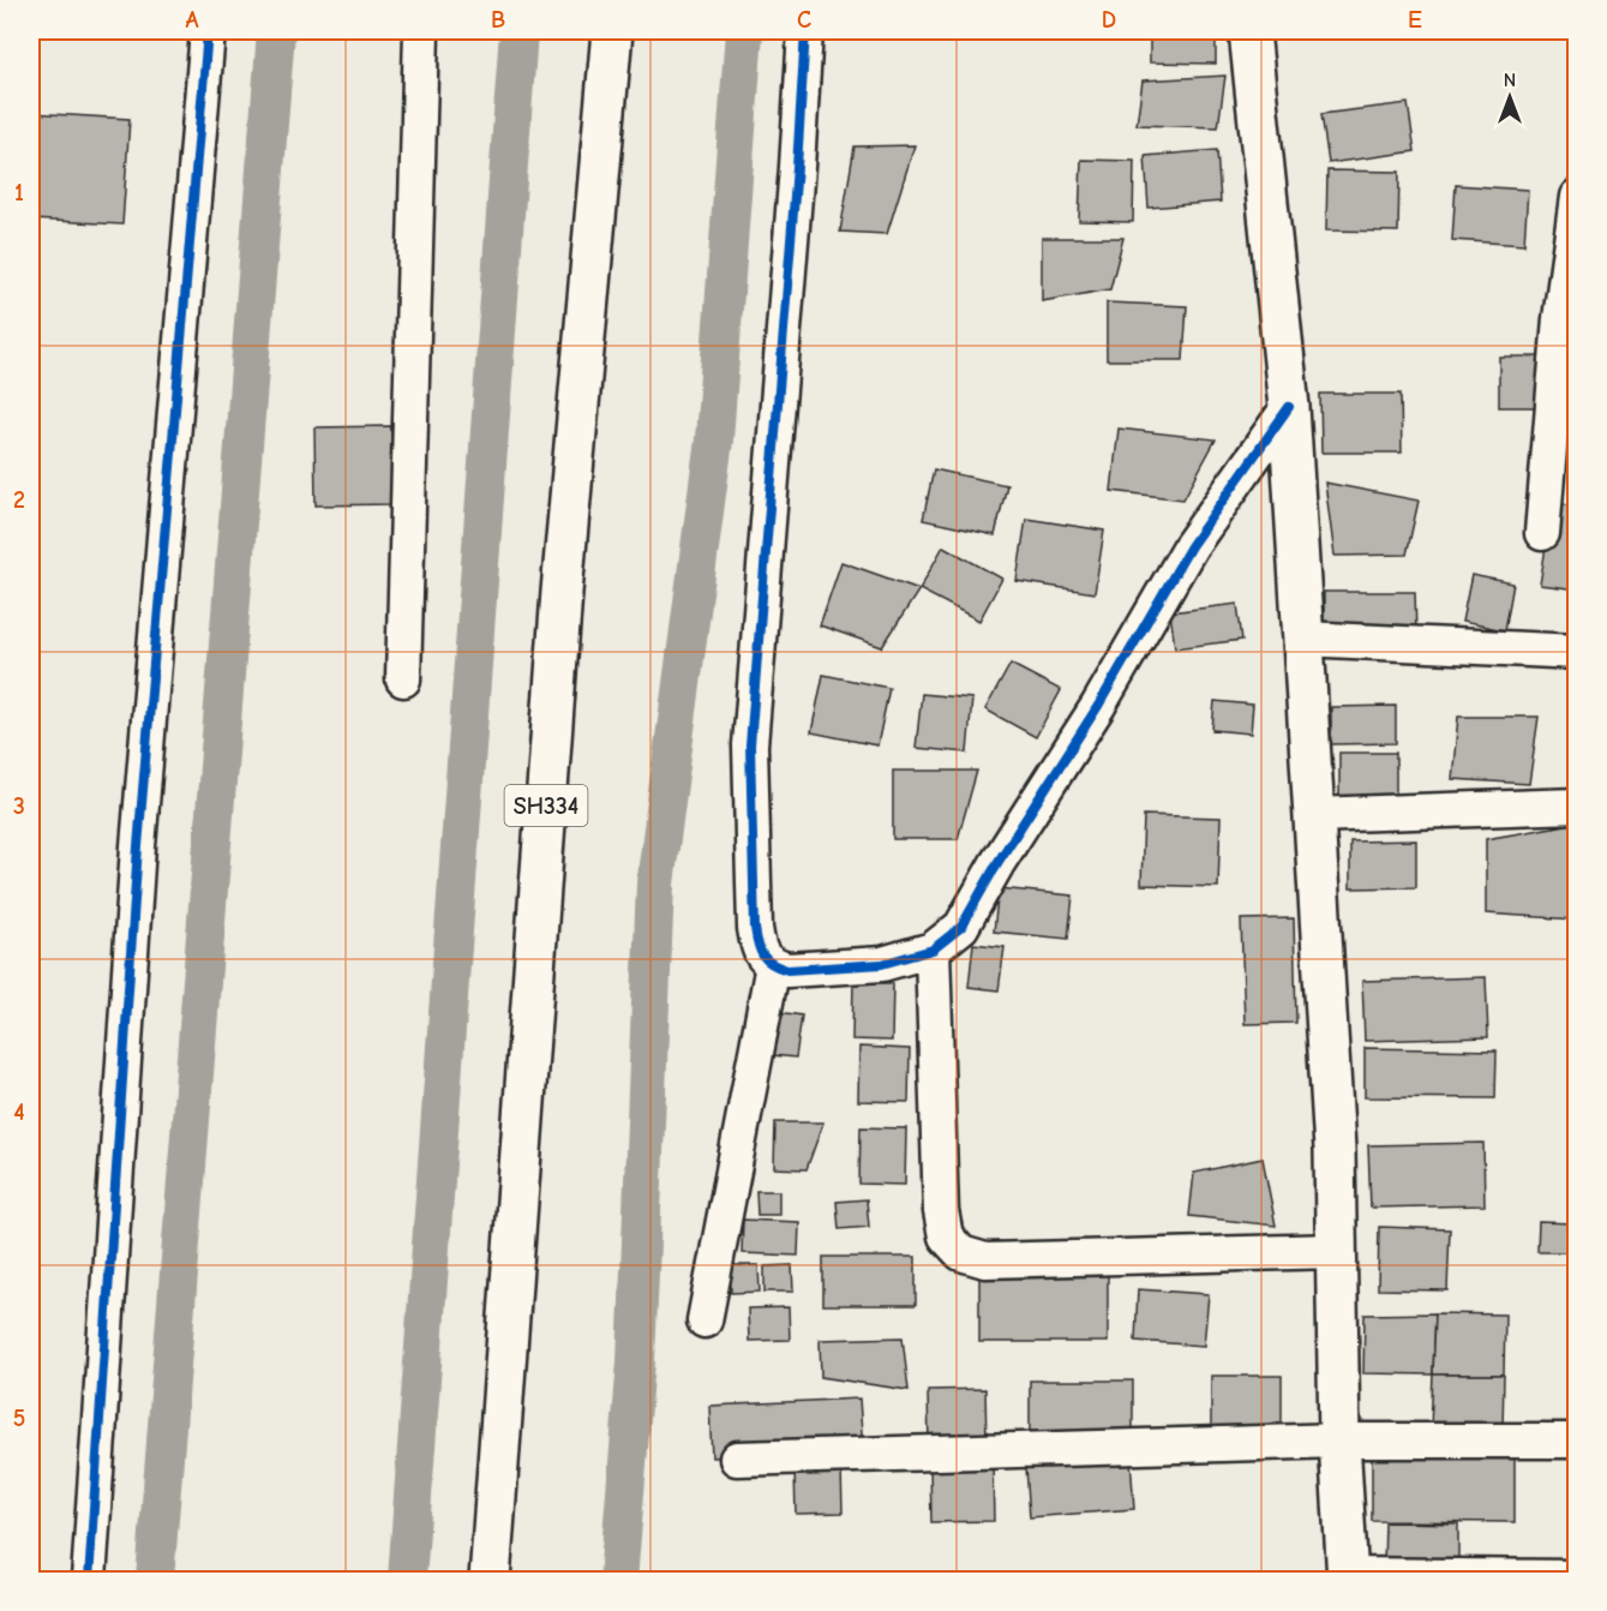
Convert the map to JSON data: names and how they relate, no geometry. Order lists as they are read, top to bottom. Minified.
{"streets":{"street":["SH334"]},"north":"top","grid":{"columns":["A","B","C","D","E"],"rows":["1","2","3","4","5"]}}
